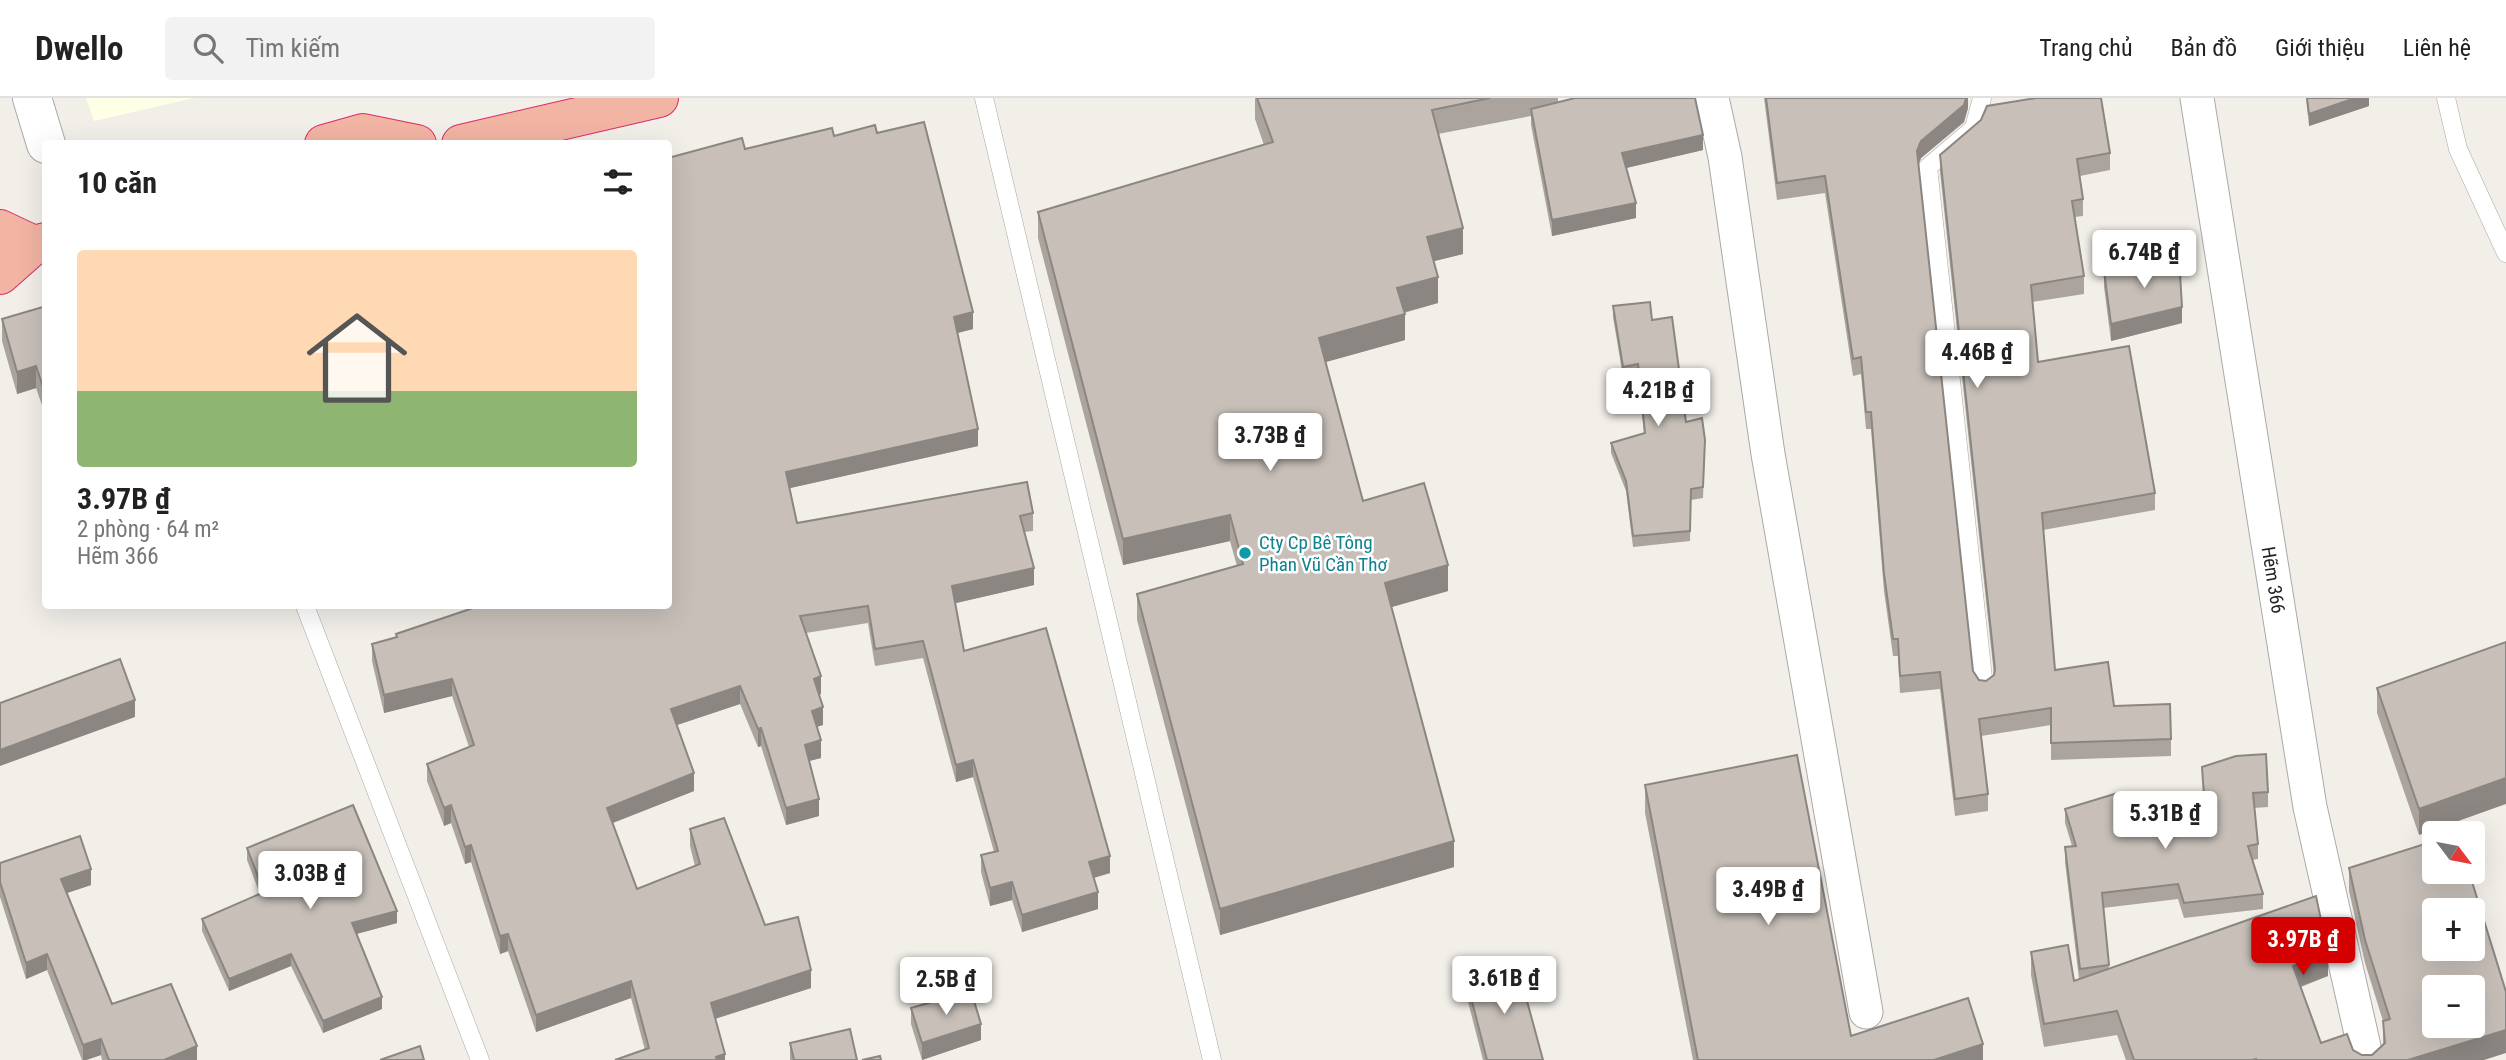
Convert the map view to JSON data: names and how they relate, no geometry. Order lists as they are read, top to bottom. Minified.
{"streets":{"street":["Hẽm 366"]},"places":["Cty Cp Bê Tông Phan Vũ Cần Thơ"],"north":"bottom right","page":{"header":"Dwello","search":"Tìm kiếm","nav":["Trang chủ","Bản đồ","Giới thiệu","Liên hệ"],"heading":"10 căn","list":[{"name":"3.97B ₫","note":"2 phòng · 64 m² · Hẽm 366"}],"price":["6.74B ₫","4.46B ₫","4.21B ₫","3.73B ₫","5.31B ₫","3.03B ₫","3.49B ₫","3.97B ₫","3.61B ₫","2.5B ₫"],"map_buttons":["+","−"]}}
